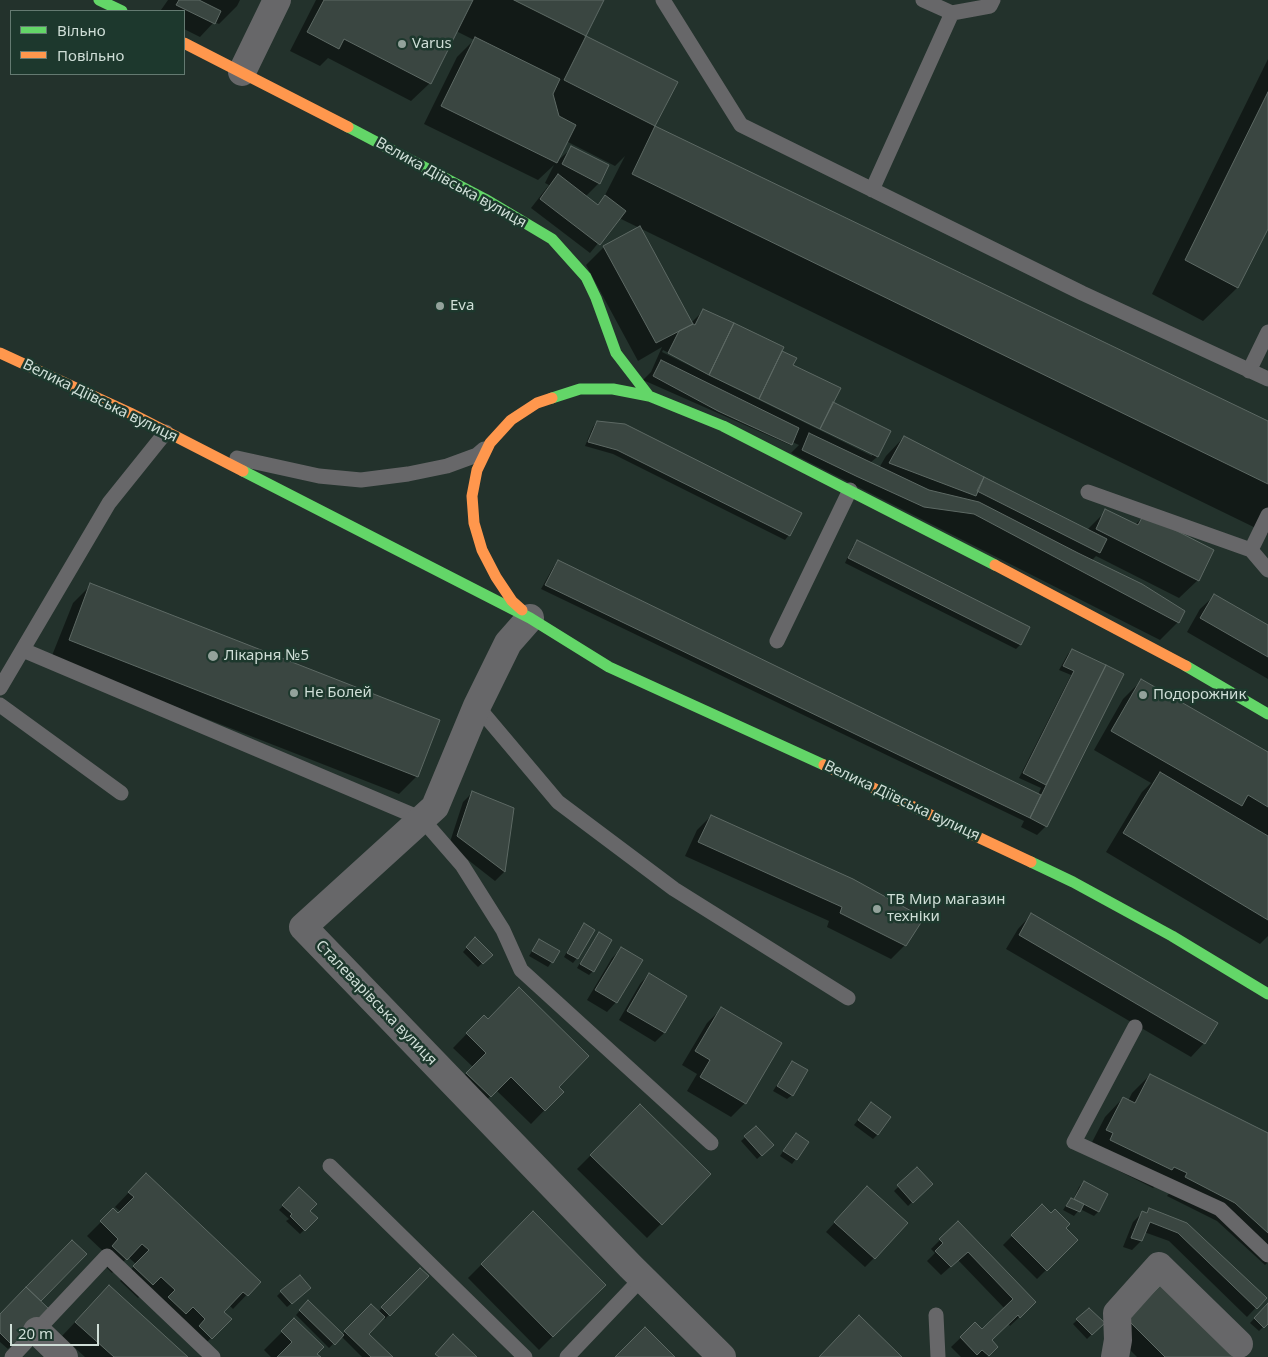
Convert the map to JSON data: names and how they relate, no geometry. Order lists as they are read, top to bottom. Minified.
{"streets":{"main road":["Велика Діївська вулиця"],"street":["Сталеварівська вулиця"]},"crossings":[["Велика Діївська вулиця","Сталеварівська вулиця"]],"places":["Varus","Eva","Лікарня №5","Не Болей","Подорожник","ТВ Мир магазин техніки"],"legend":["Вільно","Повільно"],"scale_bar":"20 m"}
